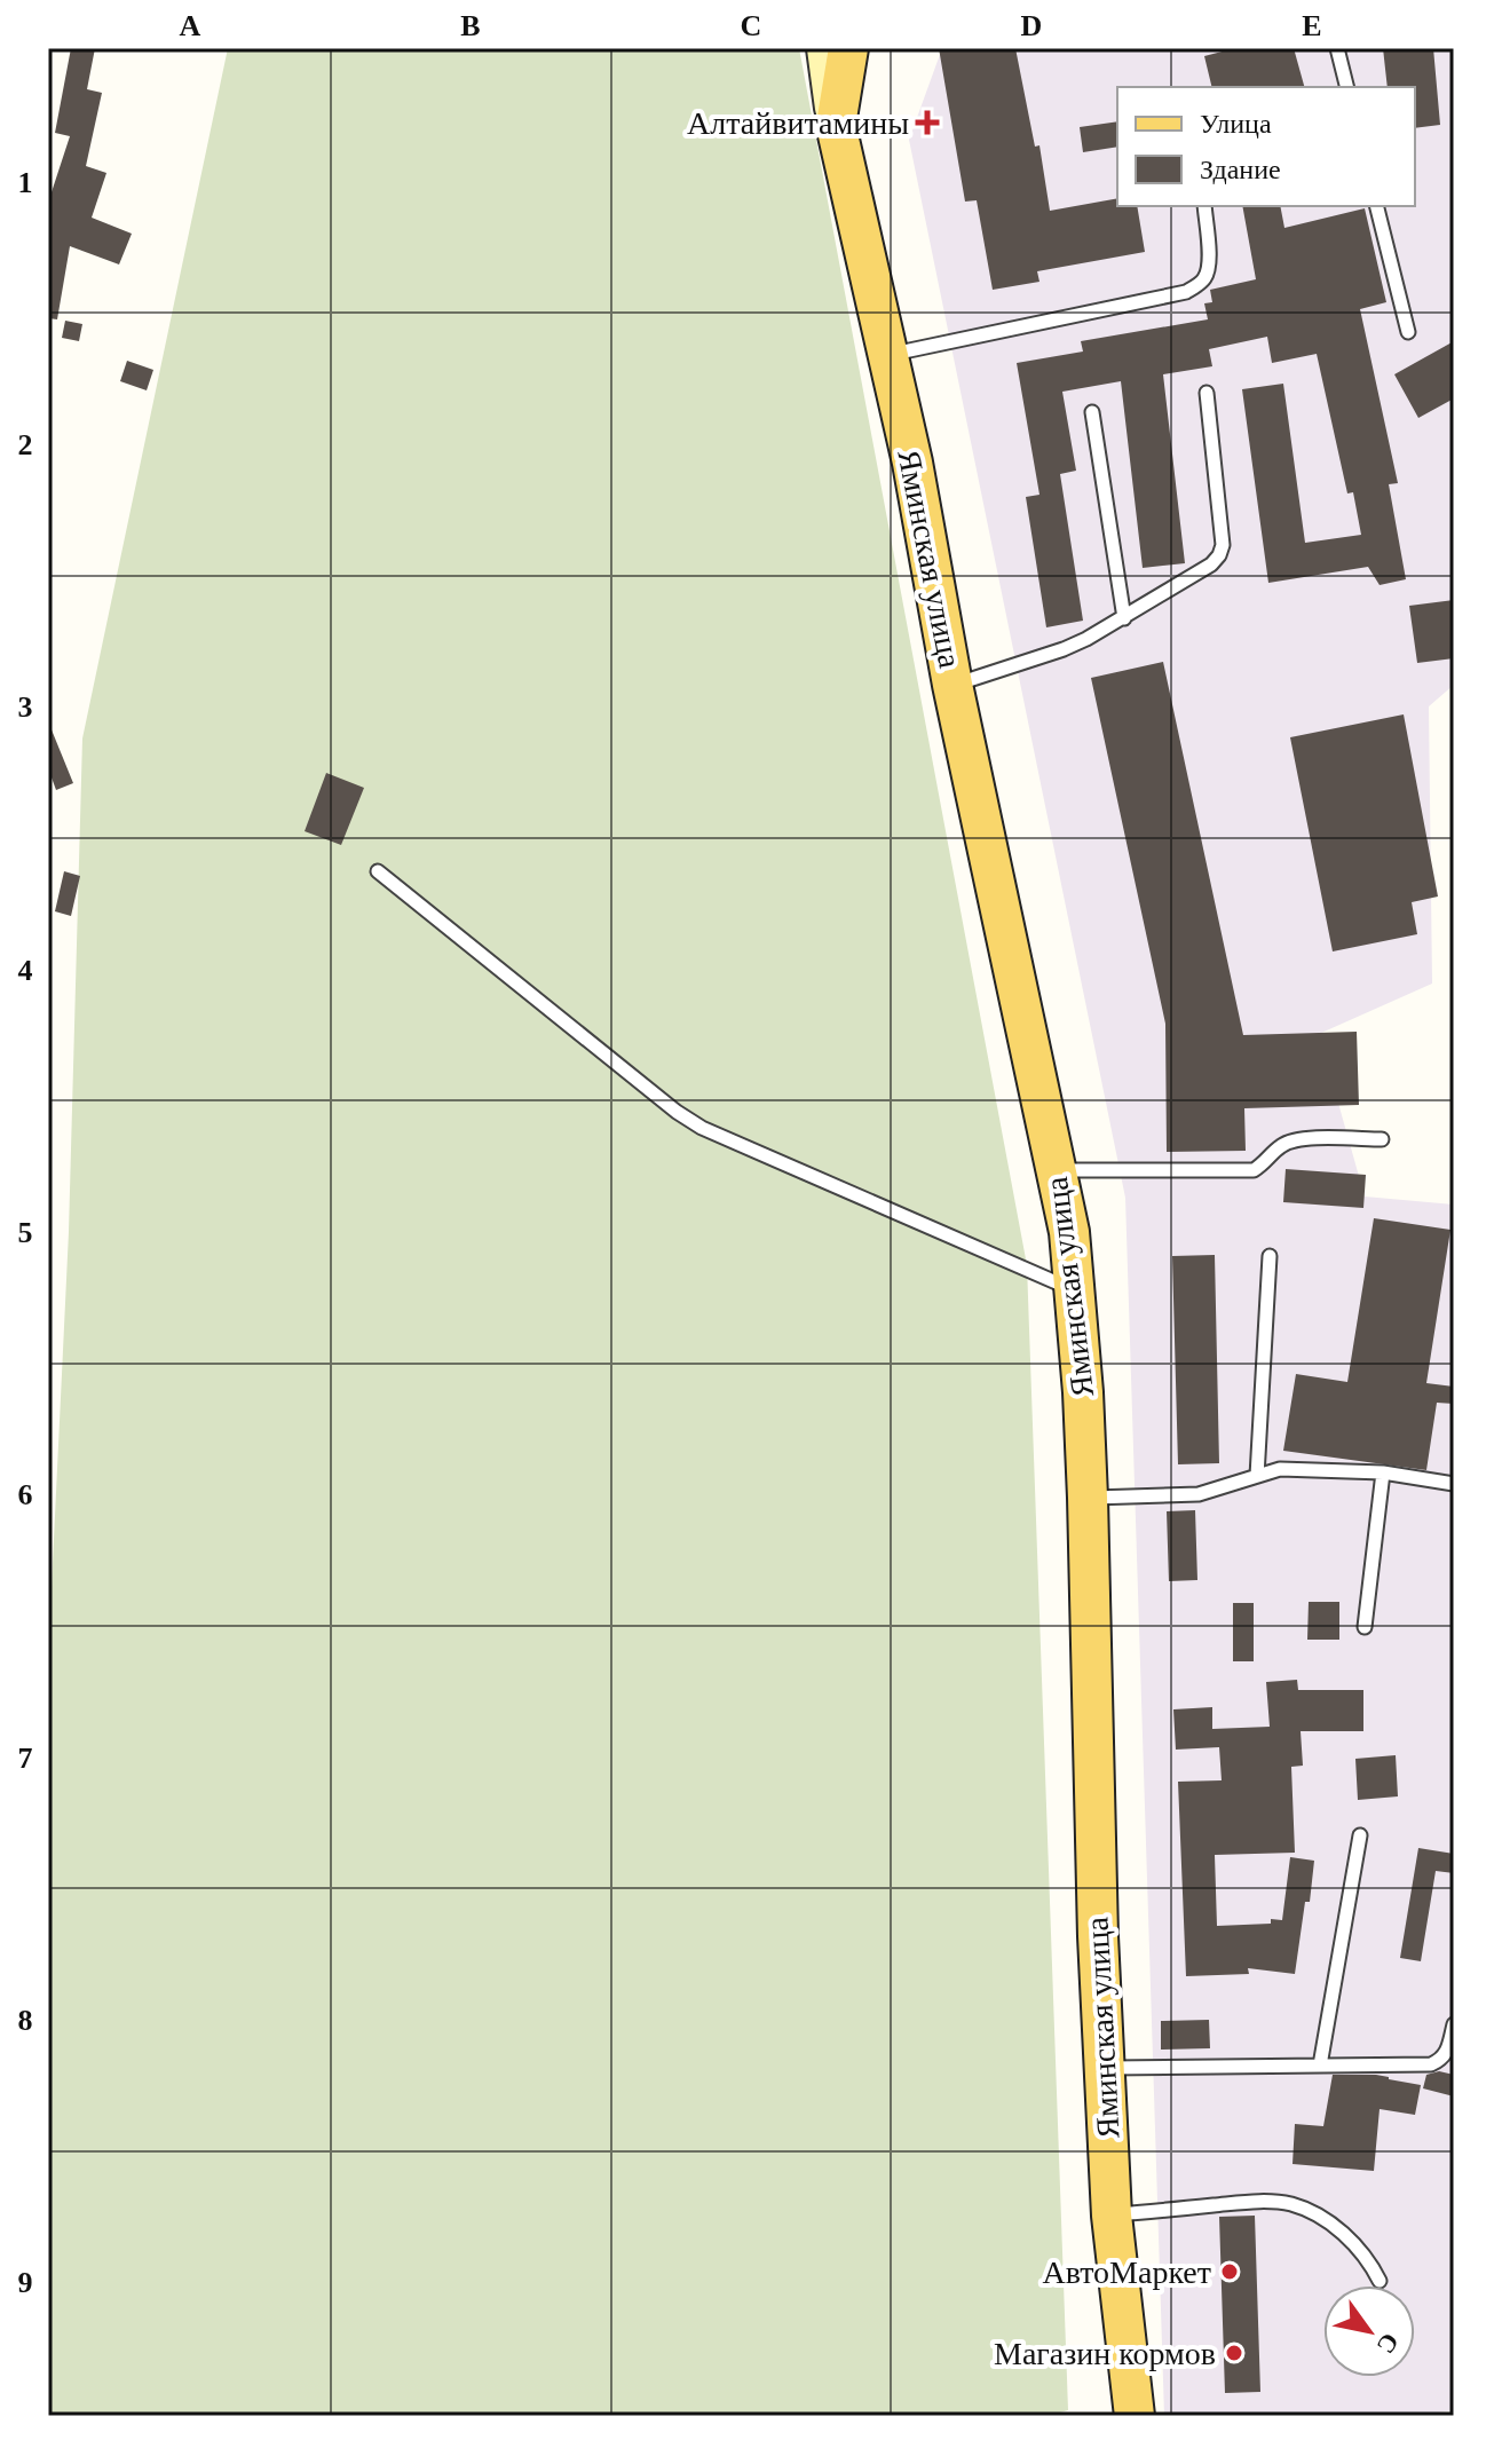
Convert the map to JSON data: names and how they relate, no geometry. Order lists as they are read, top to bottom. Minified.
{"streets":{"main road":["Яминская улица"]},"places":{"health":["Алтайвитамины"],"other":["АвтоМаркет","Магазин кормов"]},"legend":["Улица","Здание"],"north":"bottom right","grid":{"columns":["A","B","C","D","E"],"rows":["1","2","3","4","5","6","7","8","9"]}}
